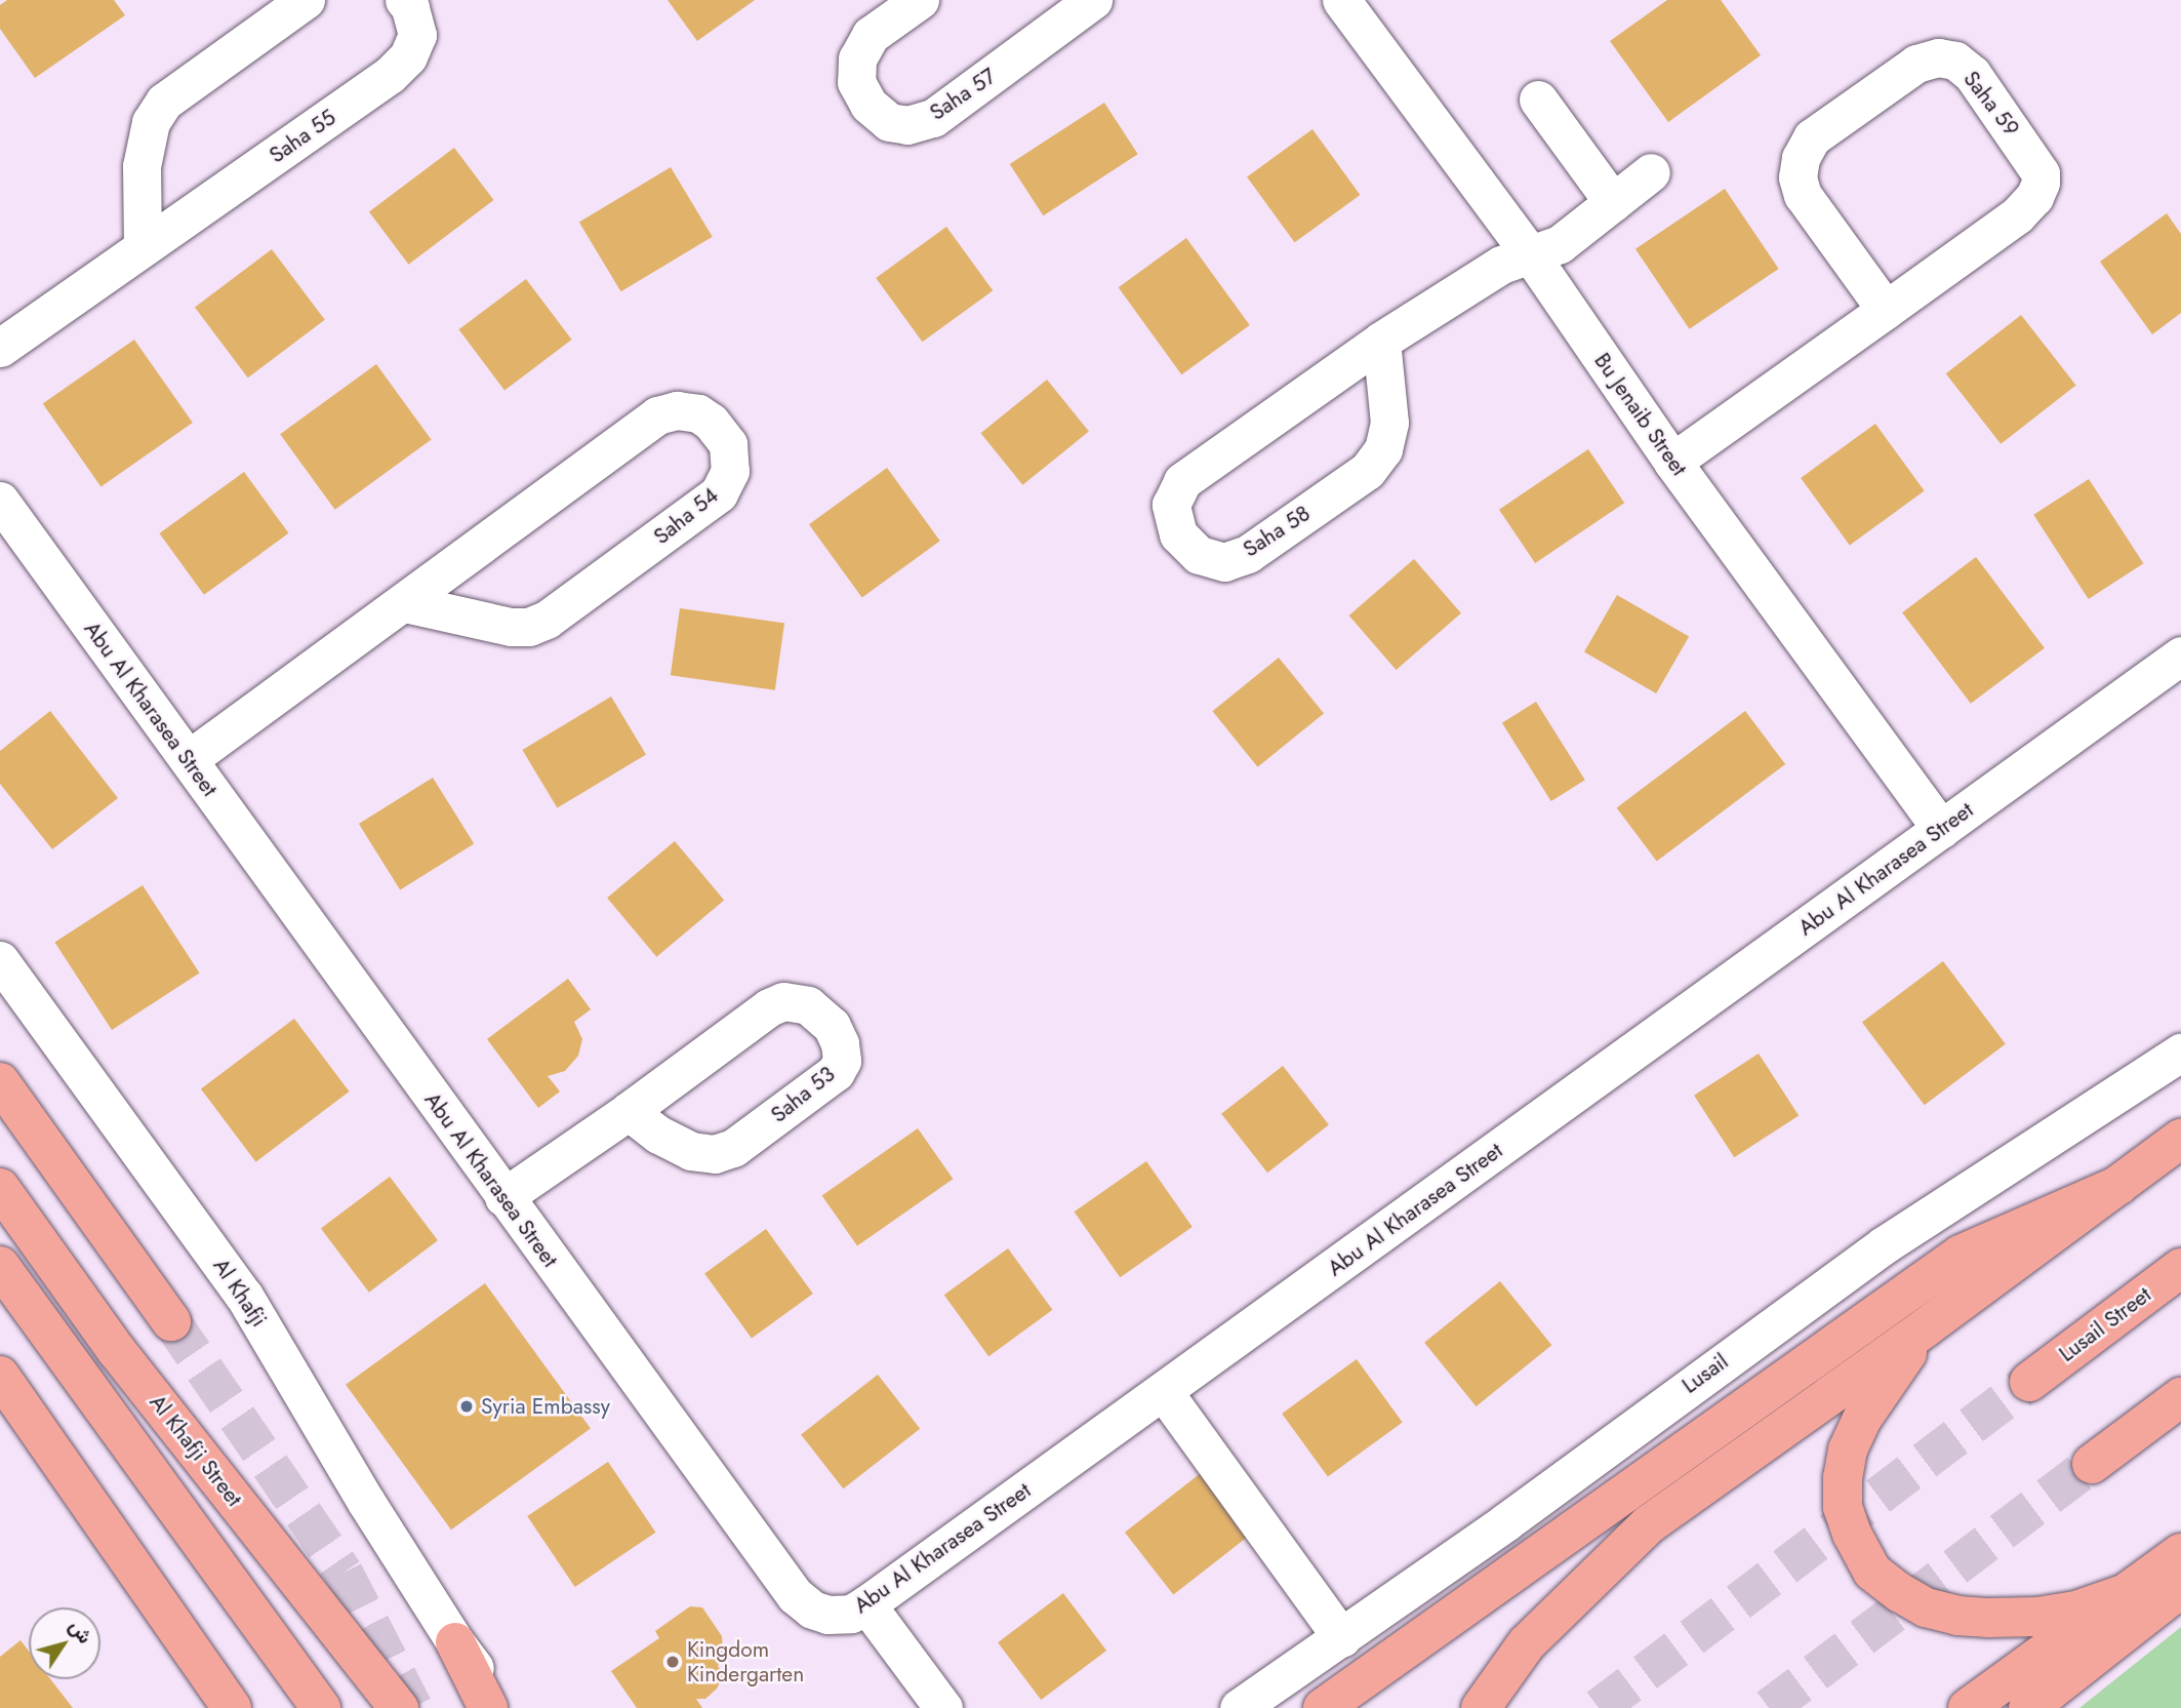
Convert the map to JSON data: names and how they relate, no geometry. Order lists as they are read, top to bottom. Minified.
{"streets":{"highway":["Lusail Street","Al Khafji Street"],"street":["Saha 57","Saha 59","Saha 55","Bu Jenaib Street","Saha 54","Saha 58","Abu Al Kharasea Street","Saha 53","Al Khafji","Lusail"]},"crossings":[["Saha 59","Bu Jenaib Street"],["Bu Jenaib Street","Saha 58"],["Bu Jenaib Street","Abu Al Kharasea Street"],["Saha 54","Abu Al Kharasea Street"],["Abu Al Kharasea Street","Saha 53"]],"places":["Syria Embassy","Kingdom Kindergarten"],"north":"top right"}
